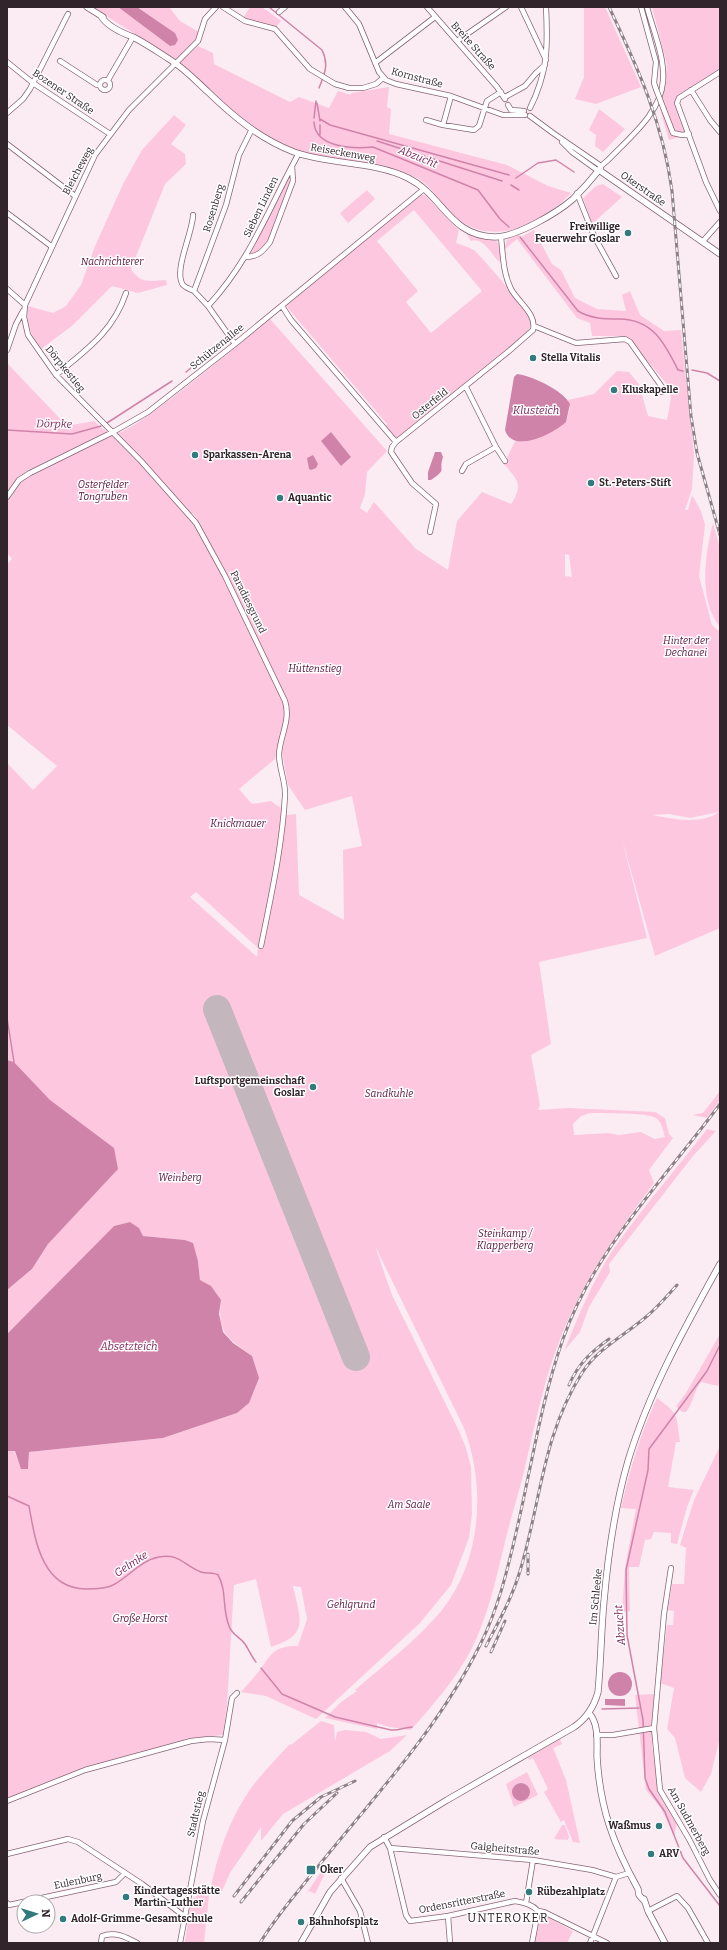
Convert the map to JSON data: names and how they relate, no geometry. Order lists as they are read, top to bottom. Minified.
{"streets":{"main road":["Reiseckenweg","Okerstraße","Im Schleeke"],"street":["Breite Straße","Kornstraße","Bozener Straße","Bleicheweg","Sieben Linden","Rosenberg","Schützenallee","Dörpkestieg","Osterfeld","Paradiesgrund","Stadtstieg","Am Sudmerberg","Galgheitstraße","Eulenburg","Ordensritterstraße"]},"crossings":[["Kornstraße","Okerstraße"],["Bozener Straße","Bleicheweg"],["Reiseckenweg","Bleicheweg"],["Reiseckenweg","Okerstraße"],["Reiseckenweg","Sieben Linden"],["Reiseckenweg","Rosenberg"],["Reiseckenweg","Schützenallee"],["Sieben Linden","Rosenberg"],["Rosenberg","Schützenallee"],["Schützenallee","Dörpkestieg"],["Schützenallee","Paradiesgrund"],["Dörpkestieg","Paradiesgrund"],["Stadtstieg","Eulenburg"],["Galgheitstraße","Ordensritterstraße"]],"districts":["UNTEROKER"],"water":["Abzucht","Klusteich","Dörpke","Absetzteich","Gelmke"],"parks":["Nachrichterer","Osterfelder Tongruben","Hinter der Dechanei","Hüttenstieg","Knickmauer","Sandkuhle","Weinberg","Steinkamp / Klapperberg","Am Saale","Gehlgrund","Große Horst"],"places":{"other":["Freiwillige Feuerwehr Goslar","Stella Vitalis","Kluskapelle","Sparkassen-Arena","St.-Peters-Stift","Aquantic","Luftsportgemeinschaft Goslar","Waßmus","ARV","Rübezahlplatz","Kindertagesstätte Martin-Luther","Adolf-Grimme-Gesamtschule","Bahnhofsplatz"],"transit":["Oker"]},"north":"right"}
